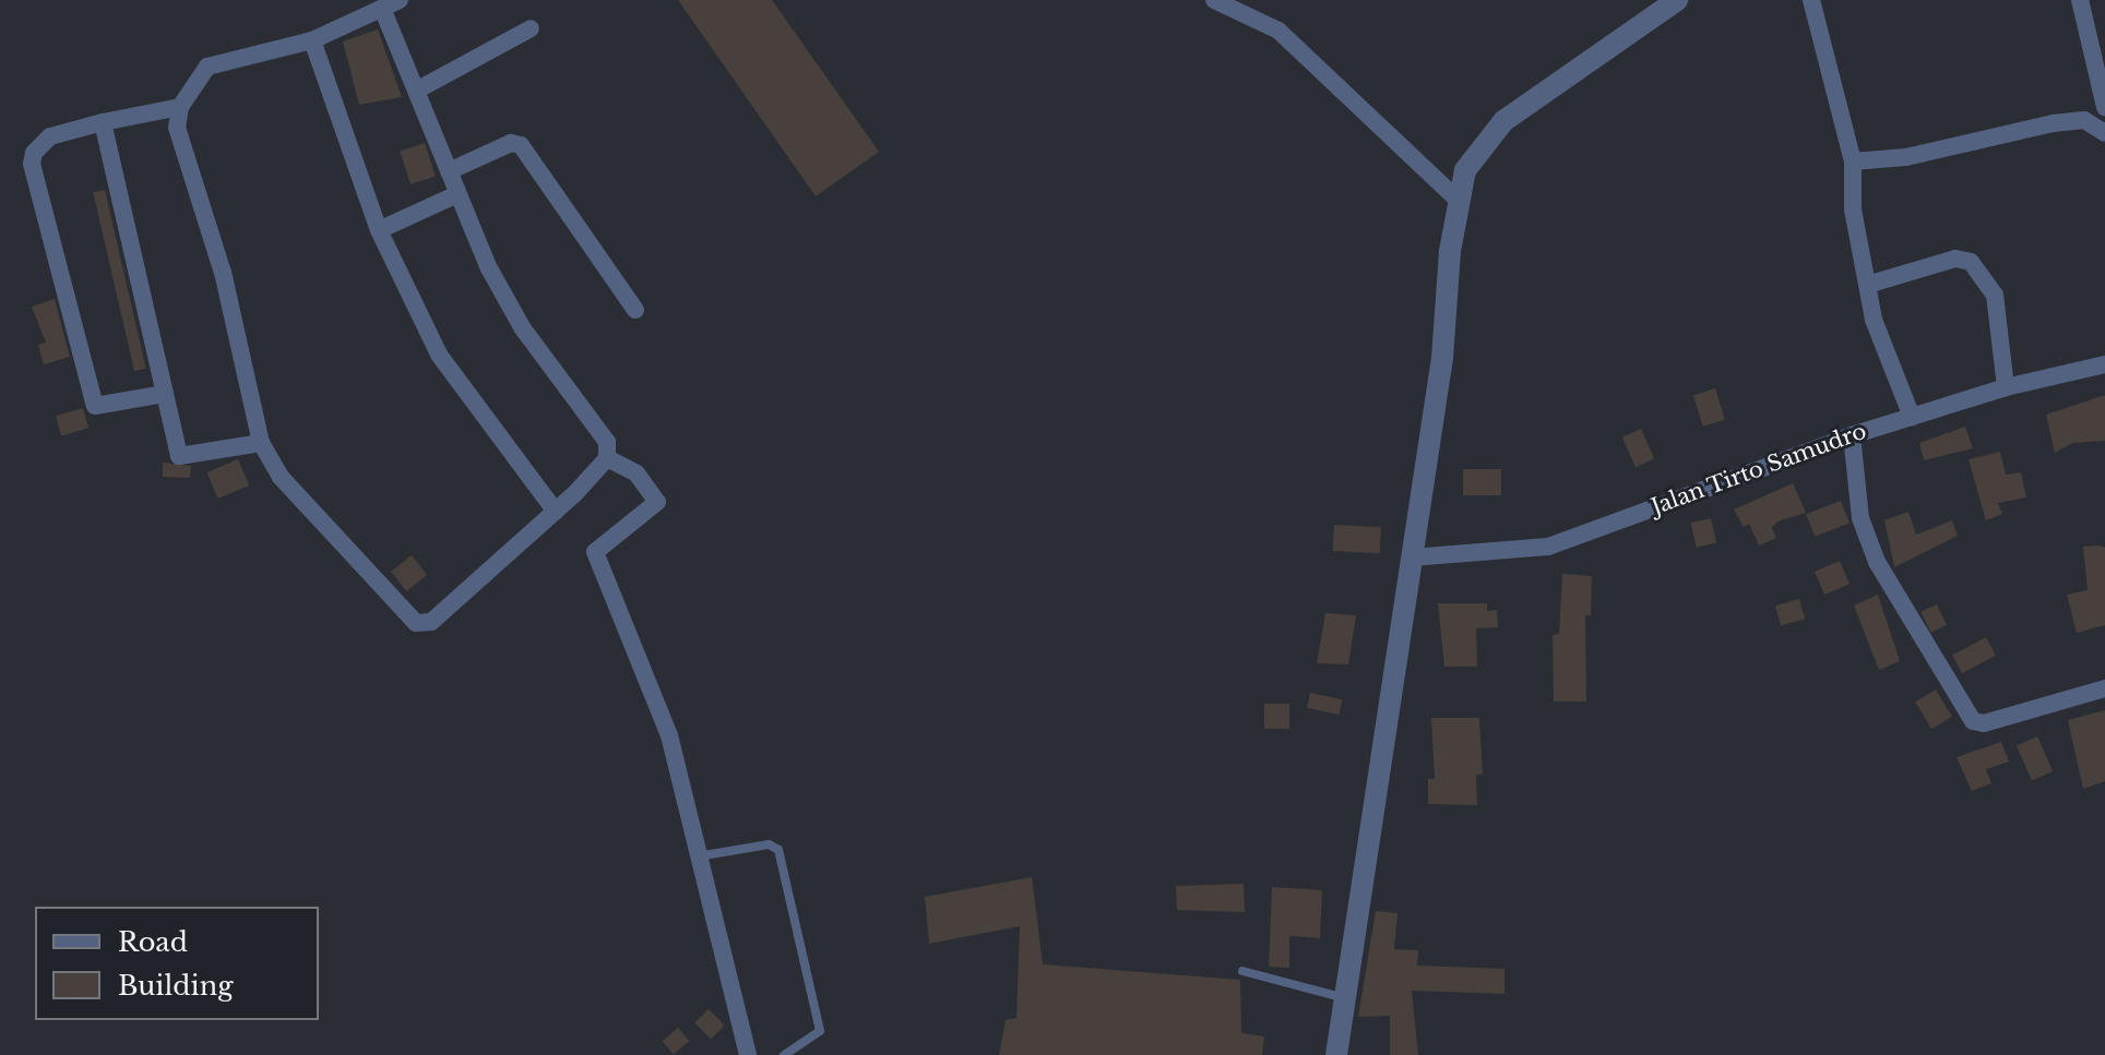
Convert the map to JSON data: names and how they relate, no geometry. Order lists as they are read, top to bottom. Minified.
{"streets":{"street":["Jalan Tirto Samudro"]},"legend":["Road","Building"]}
